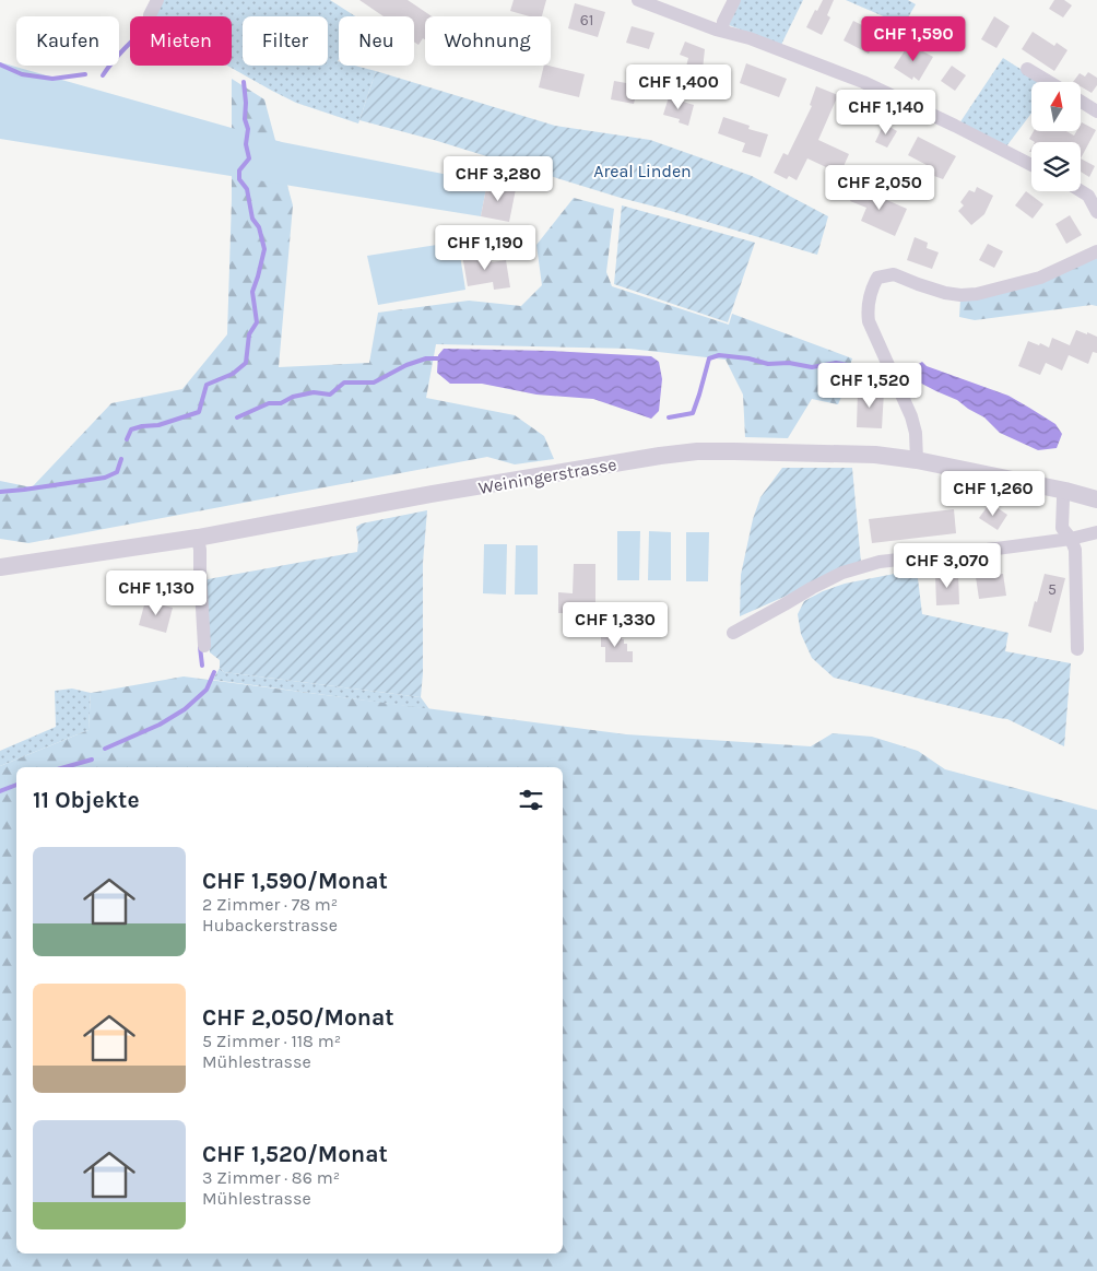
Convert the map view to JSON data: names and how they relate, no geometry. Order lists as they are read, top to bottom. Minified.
{"streets":{"street":["Weiningerstrasse"]},"parks":["Areal Linden"],"house_numbers":["61","5"],"north":"top","page":{"price":["CHF 1,590","CHF 1,400","CHF 1,140","CHF 3,280","CHF 2,050","CHF 1,190","CHF 1,520","CHF 1,260","CHF 3,070","CHF 1,130","CHF 1,330"],"chip":["Kaufen","Mieten","Filter","Neu","Wohnung"],"heading":"11 Objekte","list":[{"name":"CHF 1,590/Monat","note":"2 Zimmer · 78 m² · Hubackerstrasse"},{"name":"CHF 2,050/Monat","note":"5 Zimmer · 118 m² · Mühlestrasse"},{"name":"CHF 1,520/Monat","note":"3 Zimmer · 86 m² · Mühlestrasse"}]}}
